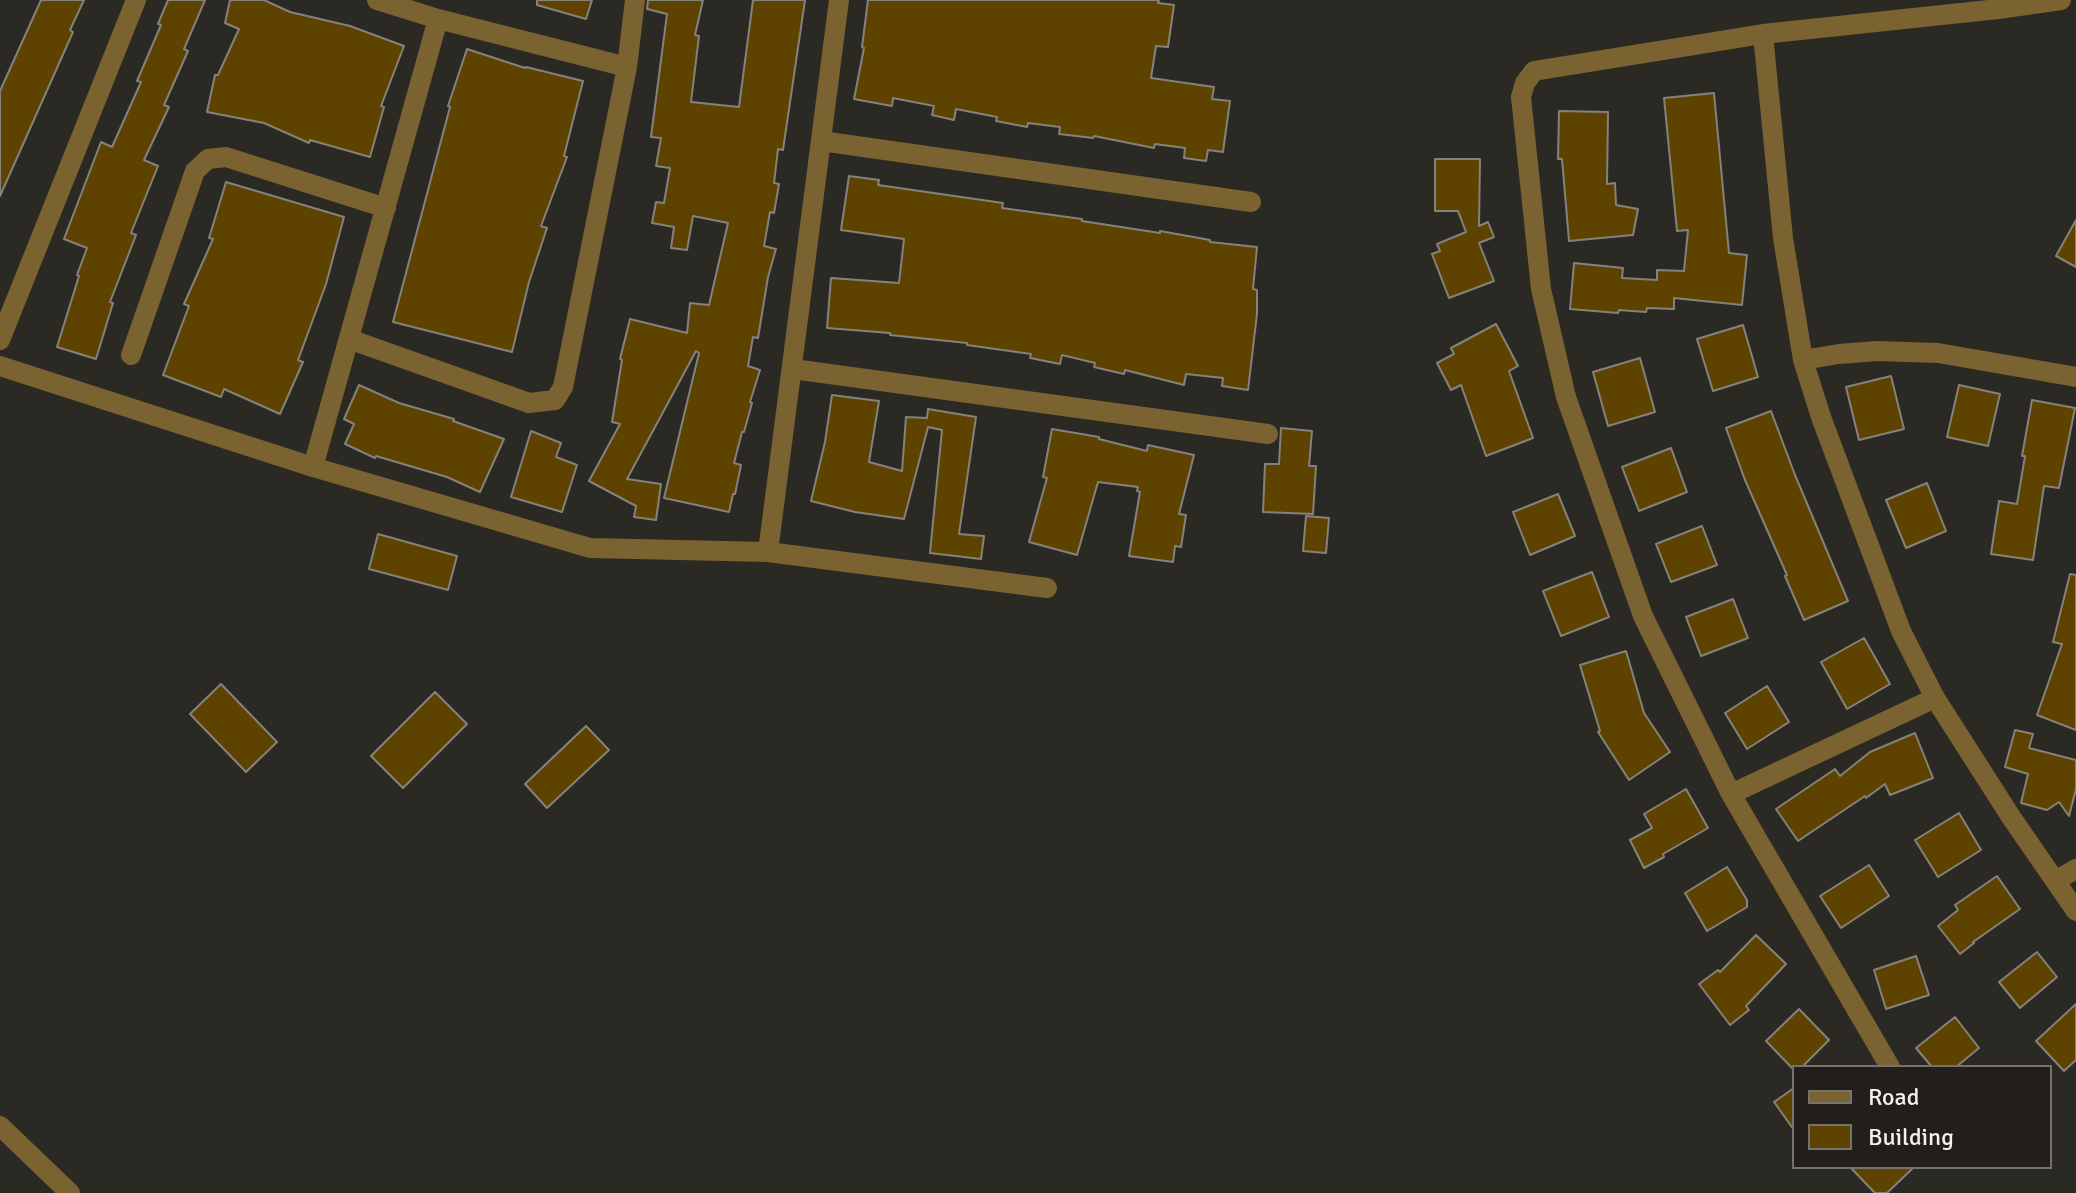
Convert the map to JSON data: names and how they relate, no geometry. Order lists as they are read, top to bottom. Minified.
{"legend":["Road","Building"]}
